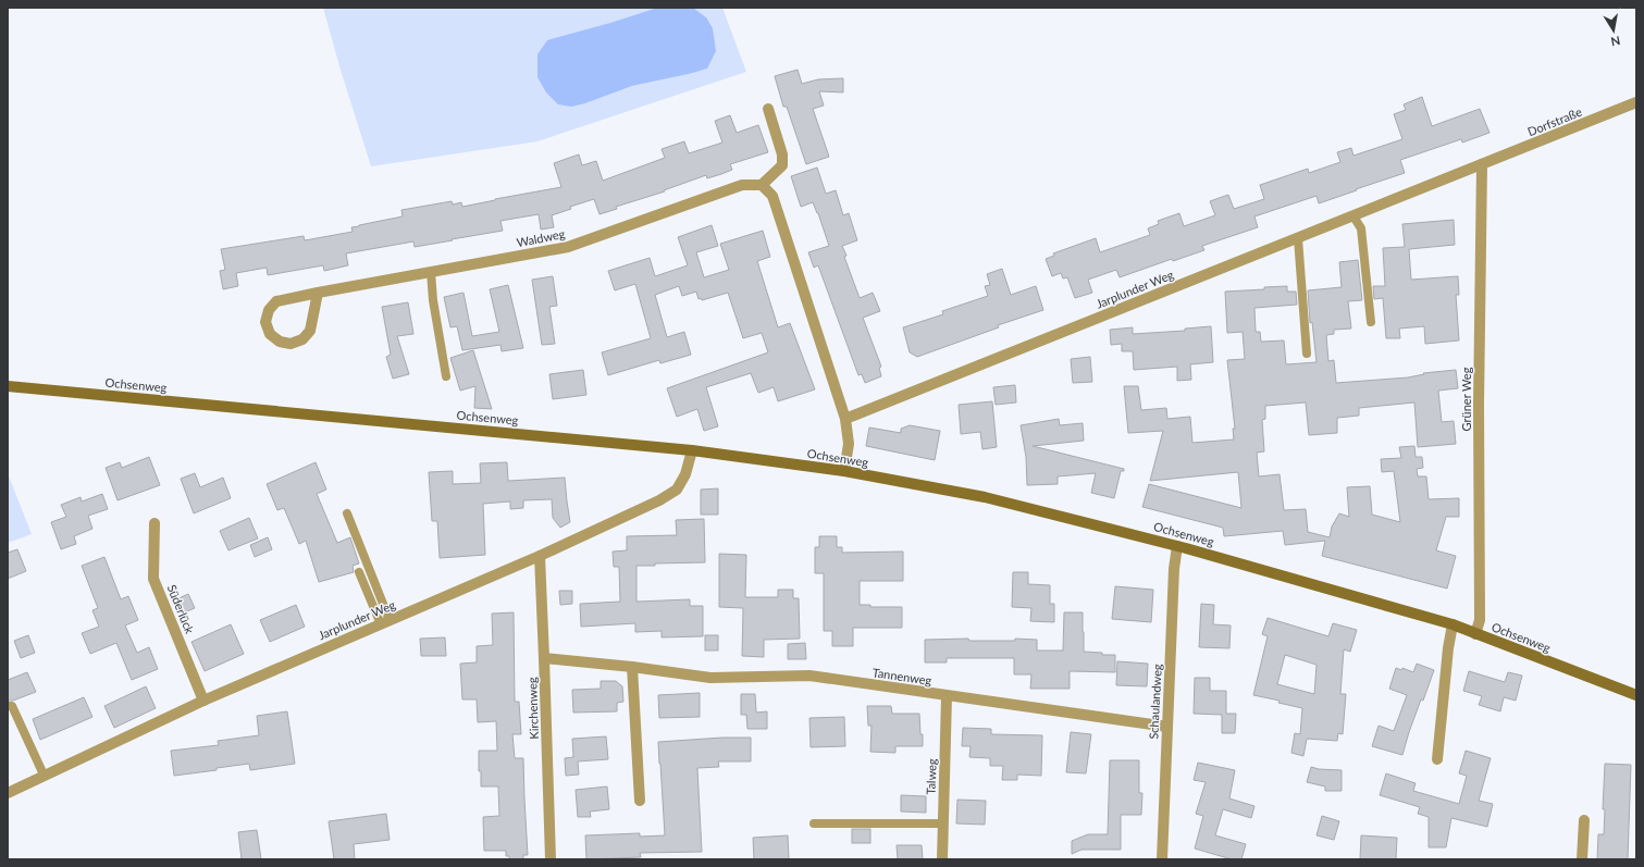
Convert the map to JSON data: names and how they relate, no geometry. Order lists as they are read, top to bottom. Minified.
{"streets":{"main road":["Ochsenweg"],"street":["Dorfstraße","Waldweg","Jarplunder Weg","Grüner Weg","Süderlück","Tannenweg","Schaulandweg","Kirchenweg","Talweg"]},"crossings":[["Dorfstraße","Jarplunder Weg"],["Dorfstraße","Grüner Weg"],["Jarplunder Weg","Ochsenweg"],["Jarplunder Weg","Grüner Weg"],["Jarplunder Weg","Süderlück"],["Jarplunder Weg","Kirchenweg"],["Ochsenweg","Grüner Weg"],["Ochsenweg","Schaulandweg"],["Tannenweg","Schaulandweg"],["Tannenweg","Kirchenweg"],["Tannenweg","Talweg"]],"north":"bottom"}
